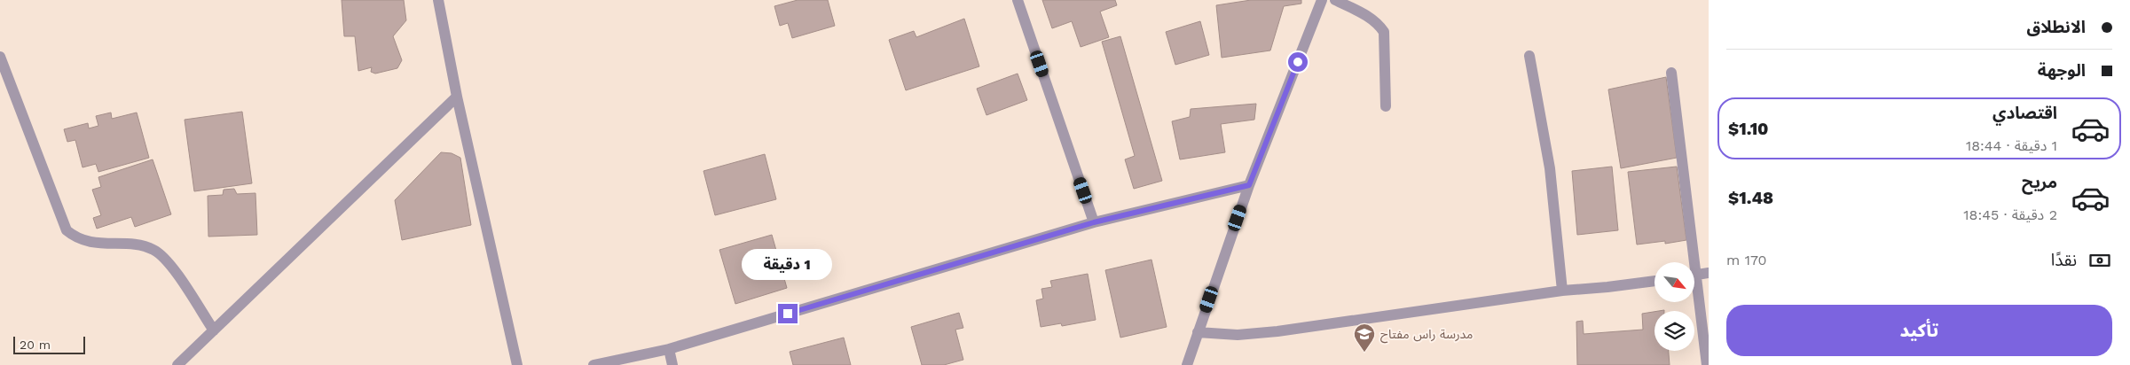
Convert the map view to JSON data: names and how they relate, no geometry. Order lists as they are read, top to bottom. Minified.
{"places":{"school or university":["مدرسة راس مفتاح"]},"scale_bar":"20 m","north":"bottom right","page":{"banner":["الانطلاق","الوجهة"],"list":[{"name":"اقتصادي","note":"1 دقيقة · 18:44","value":"$1.10"},{"name":"مريح","note":"2 دقيقة · 18:45","value":"$1.48"}],"pay":["نقدًا","170 m"],"bubble":"1 دقيقة","buttons":"تأكيد","scale":"20 m"}}
